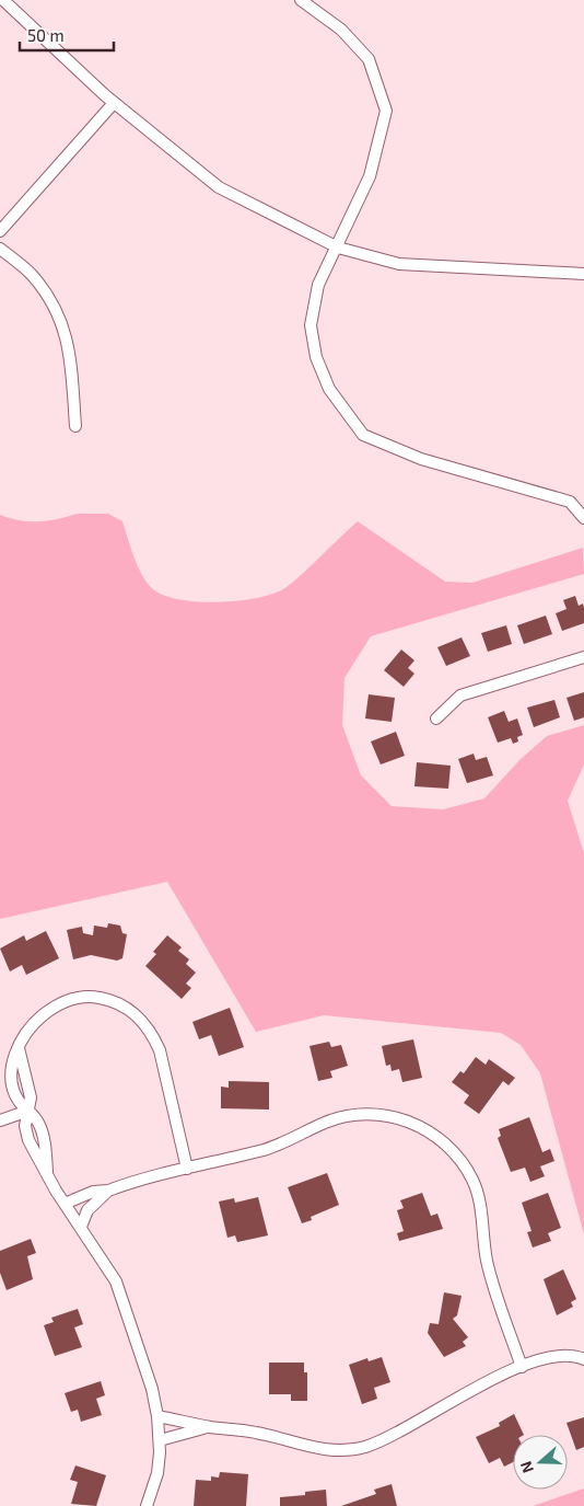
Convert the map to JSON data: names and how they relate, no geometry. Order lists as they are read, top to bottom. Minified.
{"scale_bar":"50 m","north":"left"}
